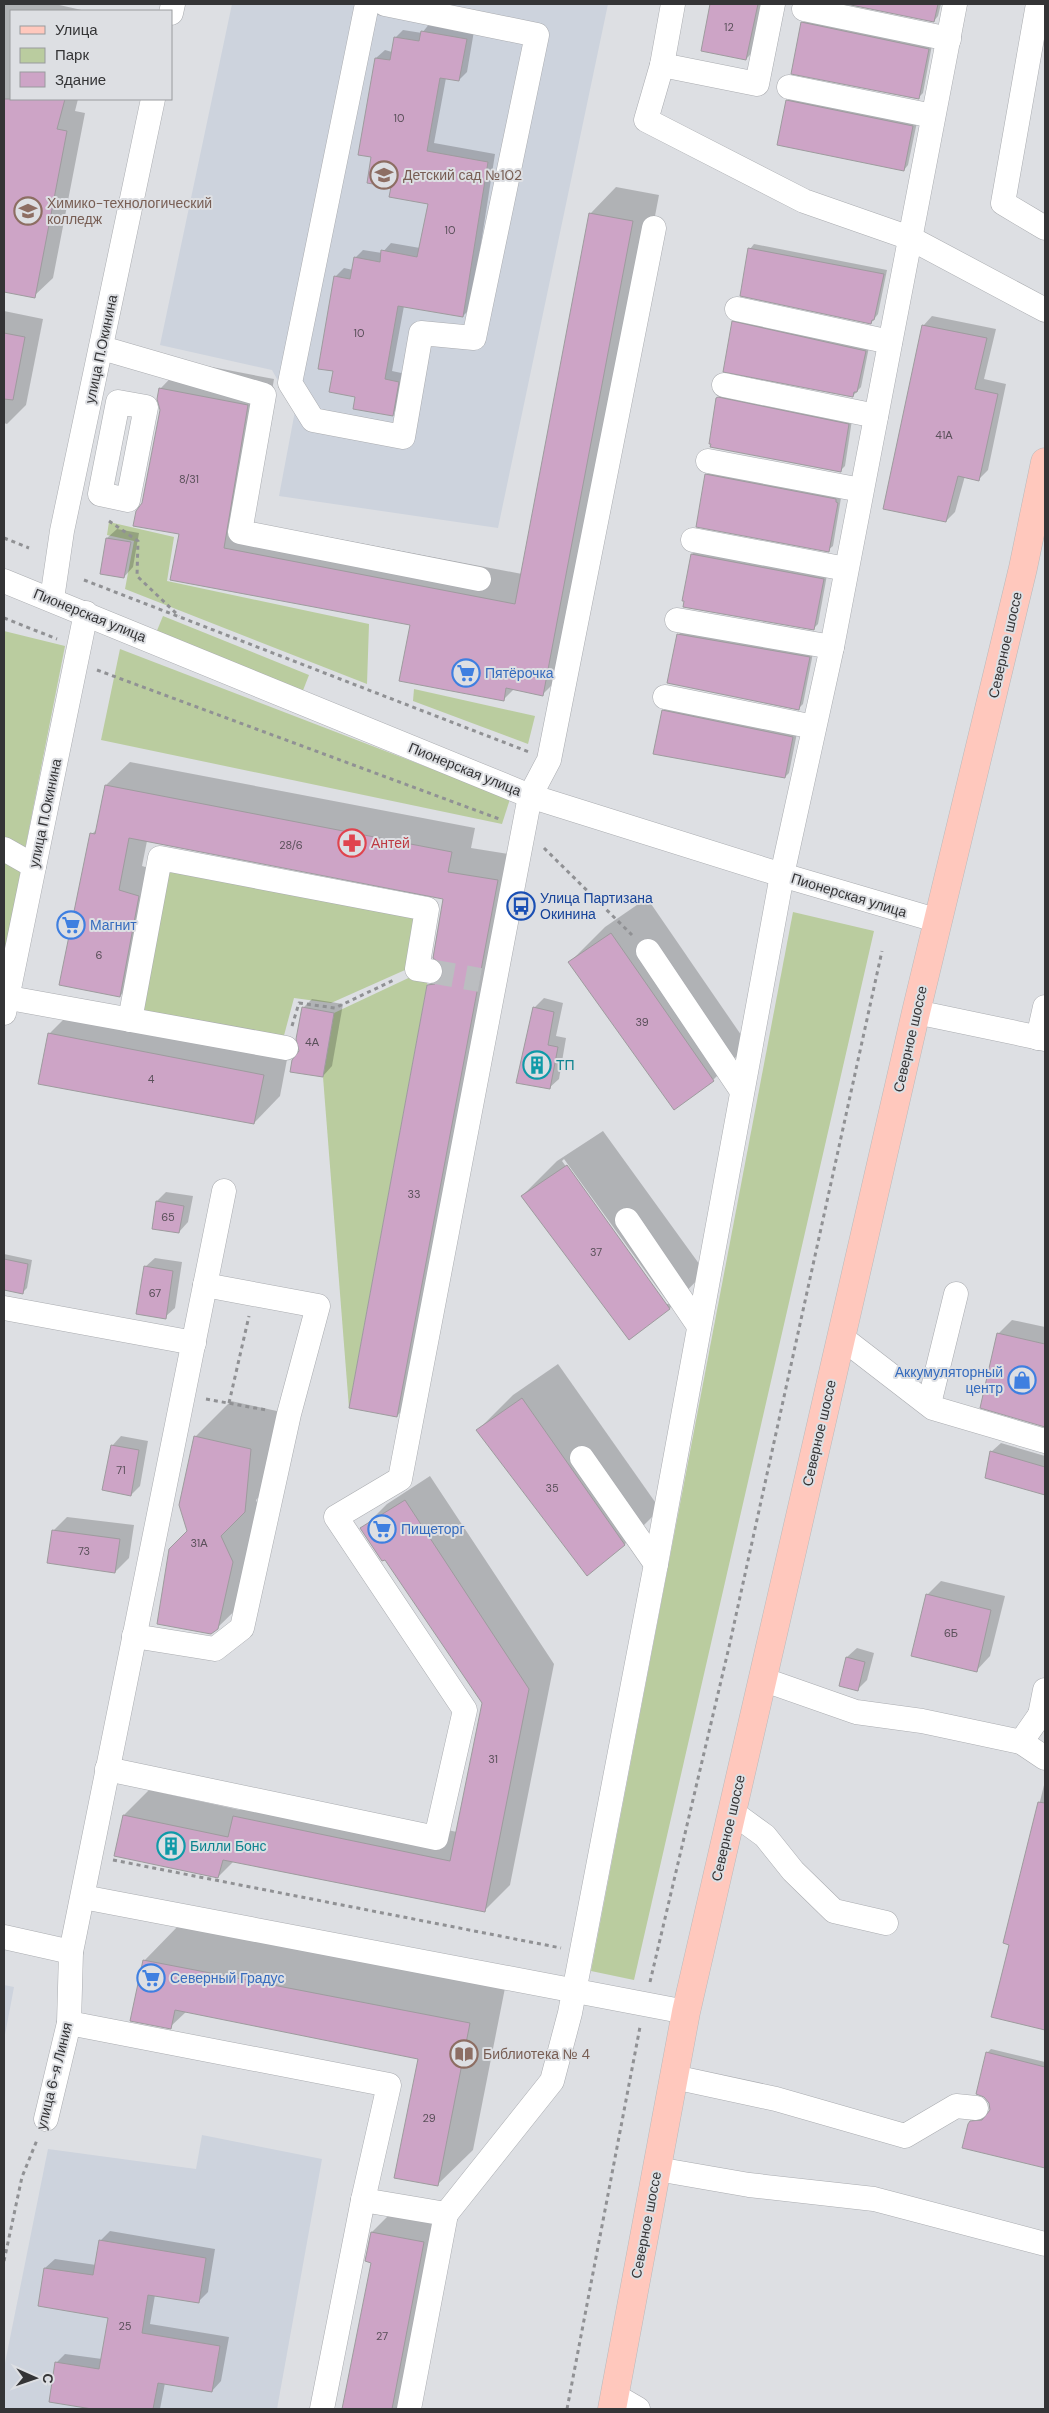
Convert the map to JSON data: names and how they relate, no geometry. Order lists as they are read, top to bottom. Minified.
{"streets":{"main road":["Северное шоссе"],"street":["улица П.Окинина","Пионерская улица","улица 6-я Линия"]},"crossings":[["улица П.Окинина","Пионерская улица"],["Пионерская улица","Северное шоссе"]],"places":{"school or university":["Детский сад №102","Химико-технологический колледж"],"supermarket":["Пятёрочка","Магнит","Пищеторг","Северный Градус"],"pharmacy":["Антей"],"bus stop":["Улица Партизана Окинина"],"building":["ТП","Билли Бонс"],"shop":["Аккумуляторный центр"],"library":["Библиотека № 4"]},"house_numbers":["12","10","10","10","41А","8/31","28/6","6","39","4А","4","33","65","37","67","71","35","31А","73","6Б","31","29","25","27"],"legend":["Улица","Парк","Здание"],"north":"right"}
